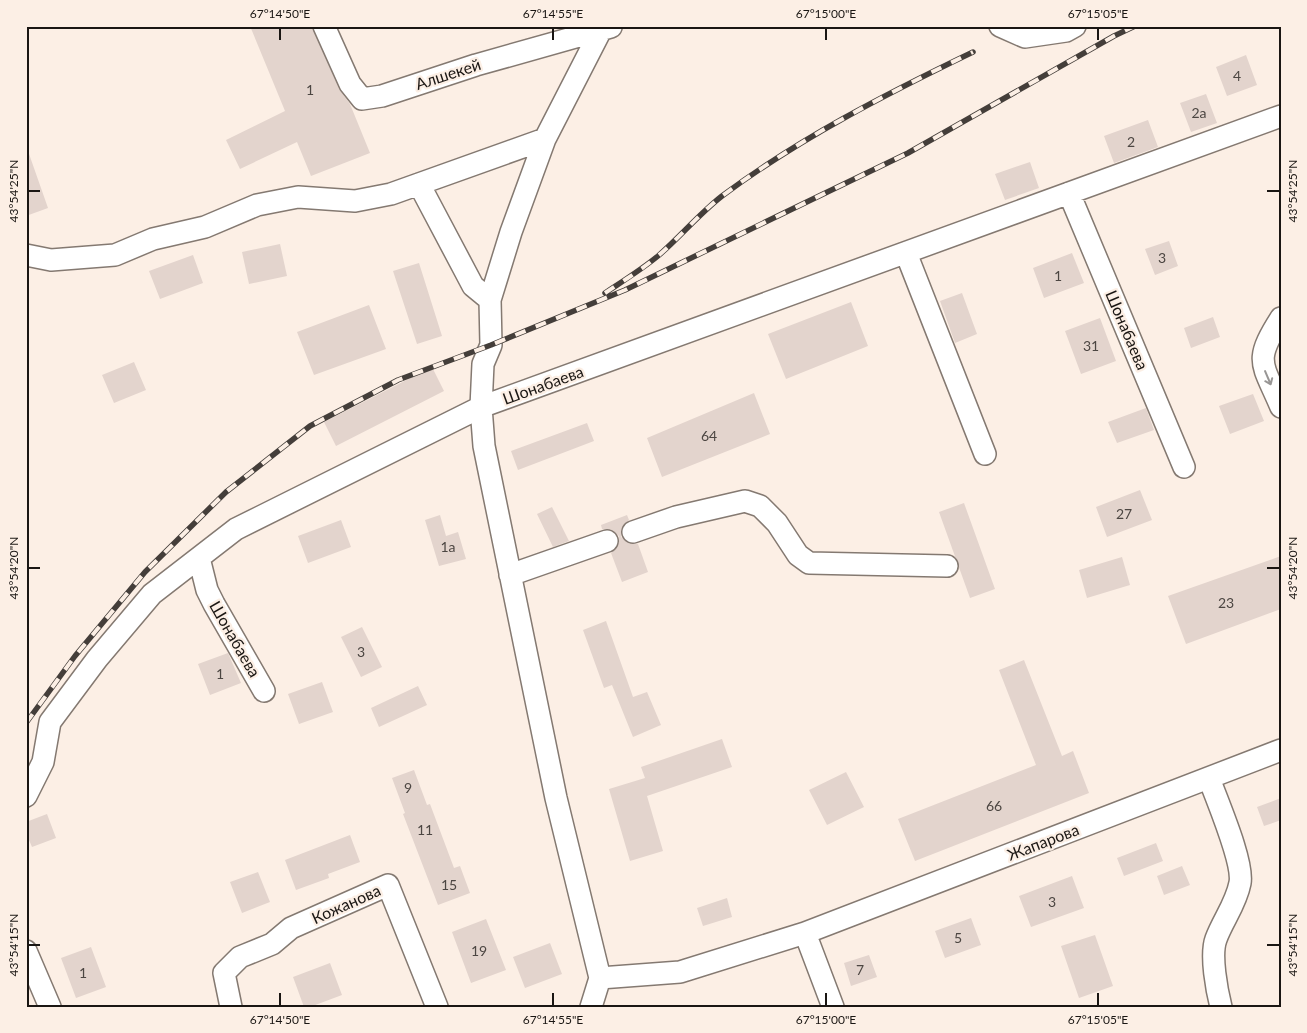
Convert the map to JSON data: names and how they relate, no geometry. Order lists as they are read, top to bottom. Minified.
{"streets":{"street":["Алшекей","Шонабаева","Жапарова","Кожанова"]},"house_numbers":["4","1","2а","2","3","1","31","64","27","1а","23","3","1","9","66","11","15","3","5","19","7","1"],"coordinates":["67°14'50\"E","67°14'55\"E","67°15'00\"E","67°15'05\"E","43°54'25\"N","43°54'20\"N","43°54'15\"N"]}
